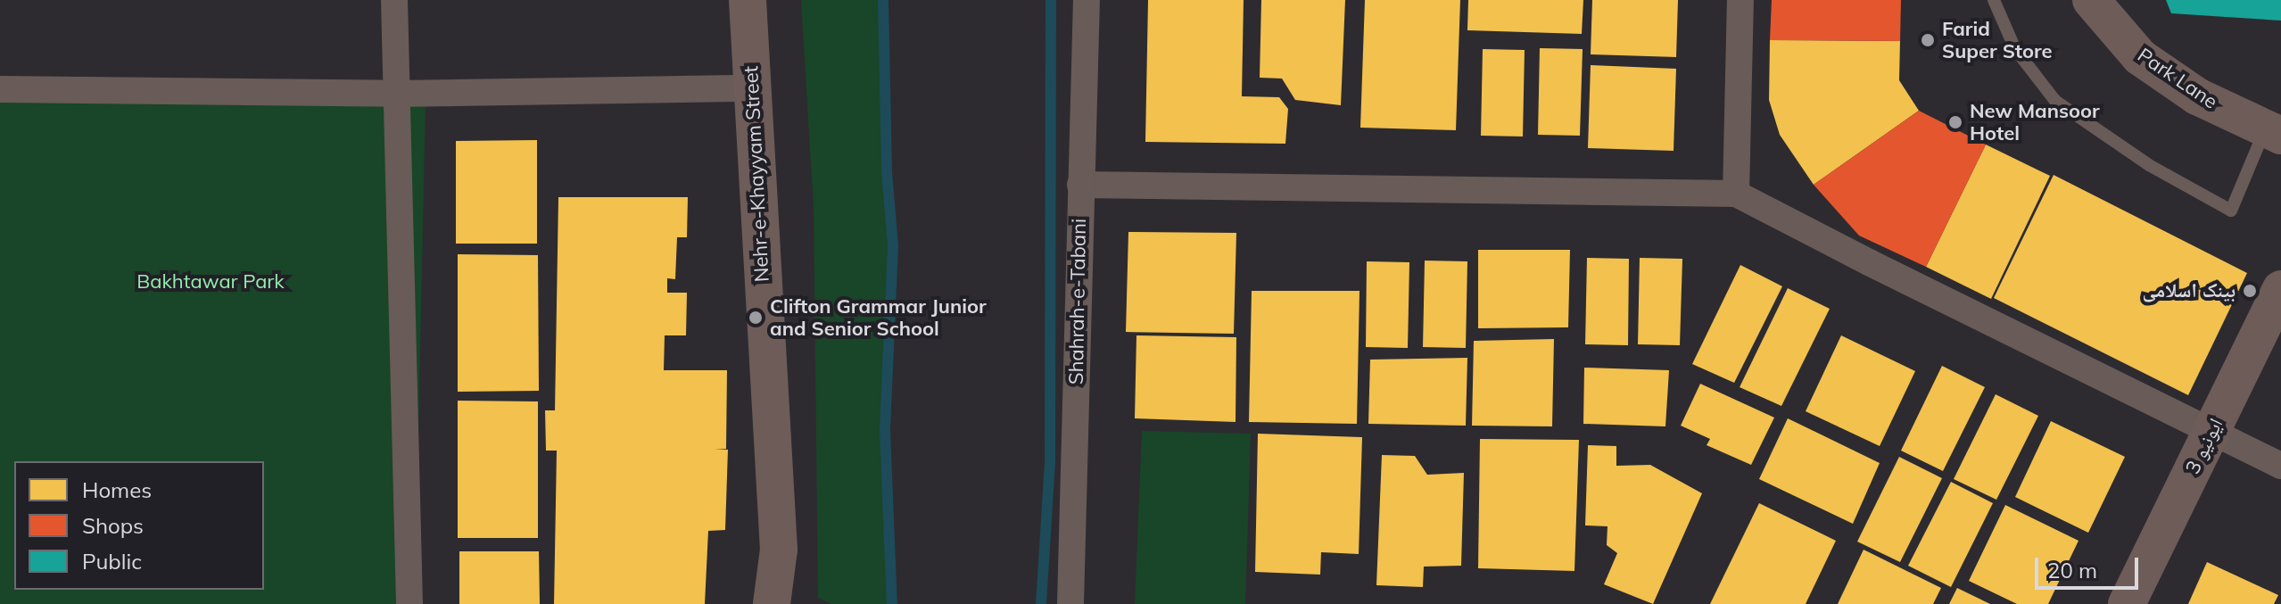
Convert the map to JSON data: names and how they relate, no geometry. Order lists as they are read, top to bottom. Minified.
{"streets":{"street":["Park Lane","Nehr-e-Khayyam Street","Shahrah-e-Tabani","ایونیو 3"]},"parks":["Bakhtawar Park"],"places":["Farid Super Store","New Mansoor Hotel","بینک اسلامی","Clifton Grammar Junior and Senior School"],"legend":["Homes","Shops","Public"],"scale_bar":"20 m"}
